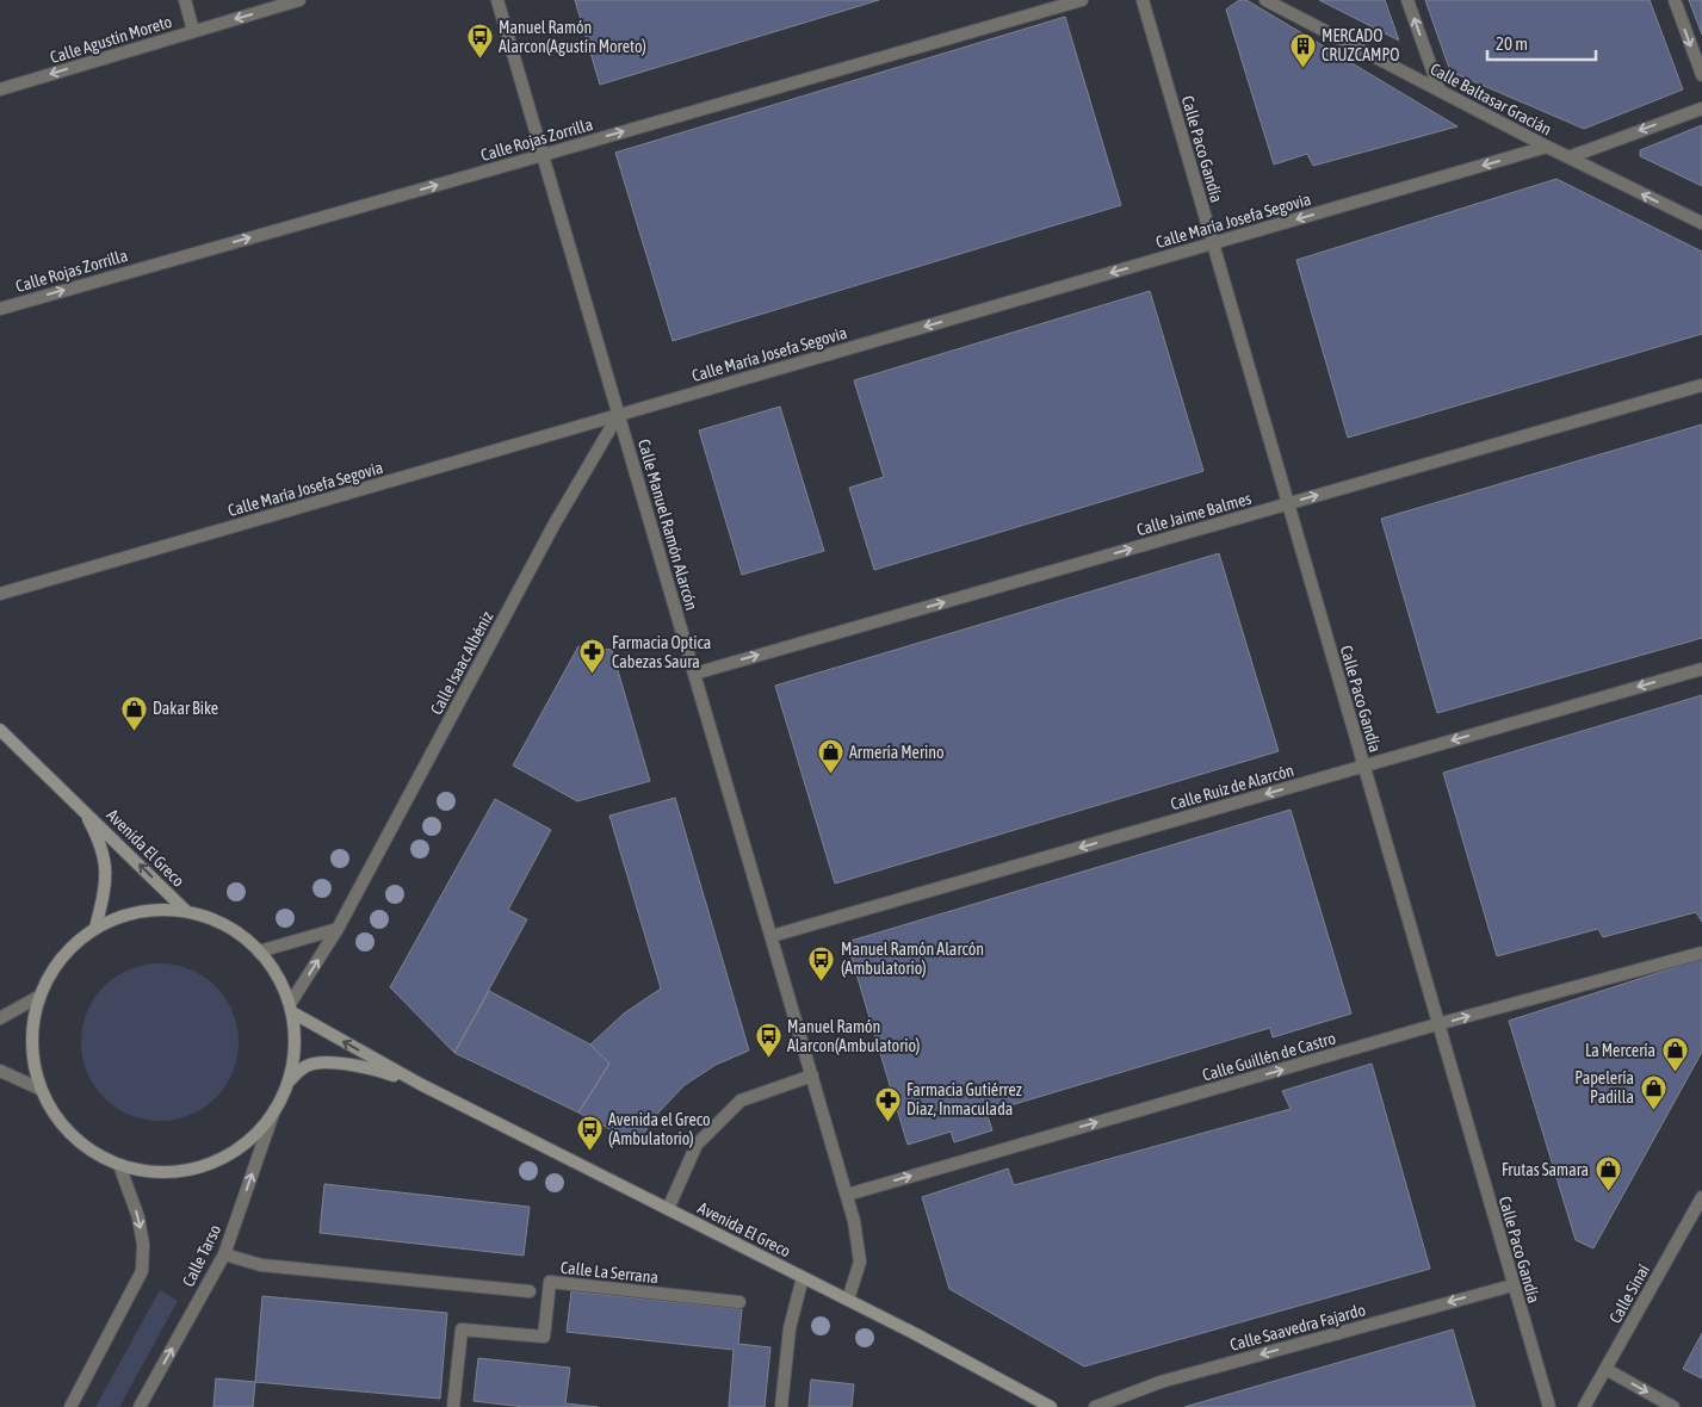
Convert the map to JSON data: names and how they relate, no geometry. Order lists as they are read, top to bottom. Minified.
{"streets":{"main road":["Avenida El Greco"],"street":["Calle Agustín Moreto","Calle Baltasar Gracián","Calle Rojas Zorrilla","Calle Paco Gandía","Calle María Josefa Segovia","Calle Jaime Balmes","Calle Manuel Ramón Alarcón","Calle Isaac Albéniz","Calle Ruiz de Alarcón","Calle Guillén de Castro","Calle Tarso","Calle La Serrana","Calle Sinaí","Calle Saavedra Fajardo"]},"crossings":[["Calle Baltasar Gracián","Calle María Josefa Segovia"],["Calle Rojas Zorrilla","Calle Manuel Ramón Alarcón"],["Calle Paco Gandía","Calle María Josefa Segovia"],["Calle Paco Gandía","Calle Jaime Balmes"],["Calle Paco Gandía","Calle Ruiz de Alarcón"],["Calle Paco Gandía","Calle Guillén de Castro"],["Calle Paco Gandía","Calle Saavedra Fajardo"],["Calle María Josefa Segovia","Calle Manuel Ramón Alarcón"],["Calle María Josefa Segovia","Calle Isaac Albéniz"],["Calle Jaime Balmes","Calle Manuel Ramón Alarcón"],["Calle Manuel Ramón Alarcón","Calle Isaac Albéniz"],["Calle Manuel Ramón Alarcón","Calle Ruiz de Alarcón"],["Calle Manuel Ramón Alarcón","Avenida El Greco"],["Calle Manuel Ramón Alarcón","Calle Guillén de Castro"],["Calle Isaac Albéniz","Avenida El Greco"]],"one_way":["Calle Agustín Moreto","Calle Rojas Zorrilla","Calle María Josefa Segovia","Calle Jaime Balmes","Calle Ruiz de Alarcón","Calle Guillén de Castro","Calle Saavedra Fajardo"],"places":{"bus stop":["Manuel Ramón Alarcon(Agustín Moreto)","Manuel Ramón Alarcón (Ambulatorio)","Manuel Ramón Alarcon(Ambulatorio)","Avenida el Greco (Ambulatorio)"],"building":["MERCADO CRUZCAMPO"],"pharmacy":["Farmacia Optica Cabezas Saura","Farmacia Gutiérrez Díaz, Inmaculada"],"shop":["Dakar Bike","Armería Merino","La Mercería","Papelería Padilla","Frutas Samara"]},"scale_bar":"20 m"}
